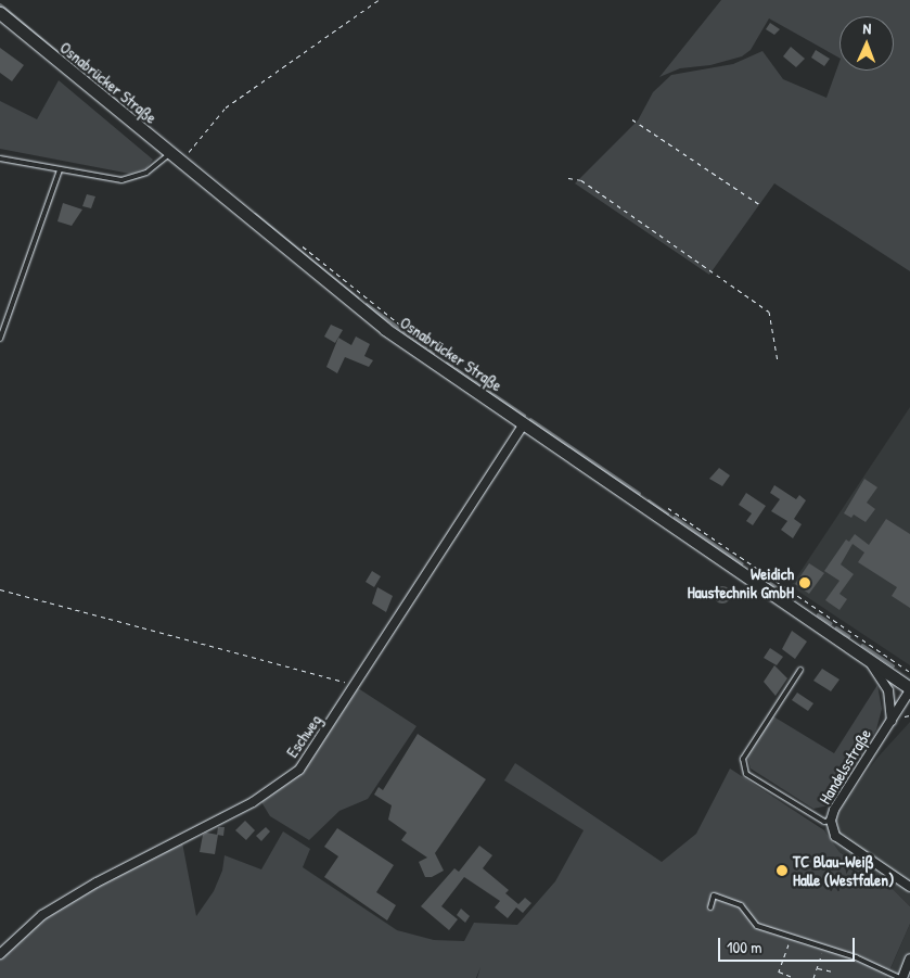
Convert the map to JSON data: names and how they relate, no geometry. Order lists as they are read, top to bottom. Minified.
{"streets":{"main road":["Osnabrücker Straße"],"street":["Eschweg","Handelsstraße"]},"crossings":[["Osnabrücker Straße","Eschweg"],["Osnabrücker Straße","Handelsstraße"]],"places":["Weidich Haustechnik GmbH","TC Blau-Weiß Halle (Westfalen)"],"scale_bar":"100 m","north":"top"}
